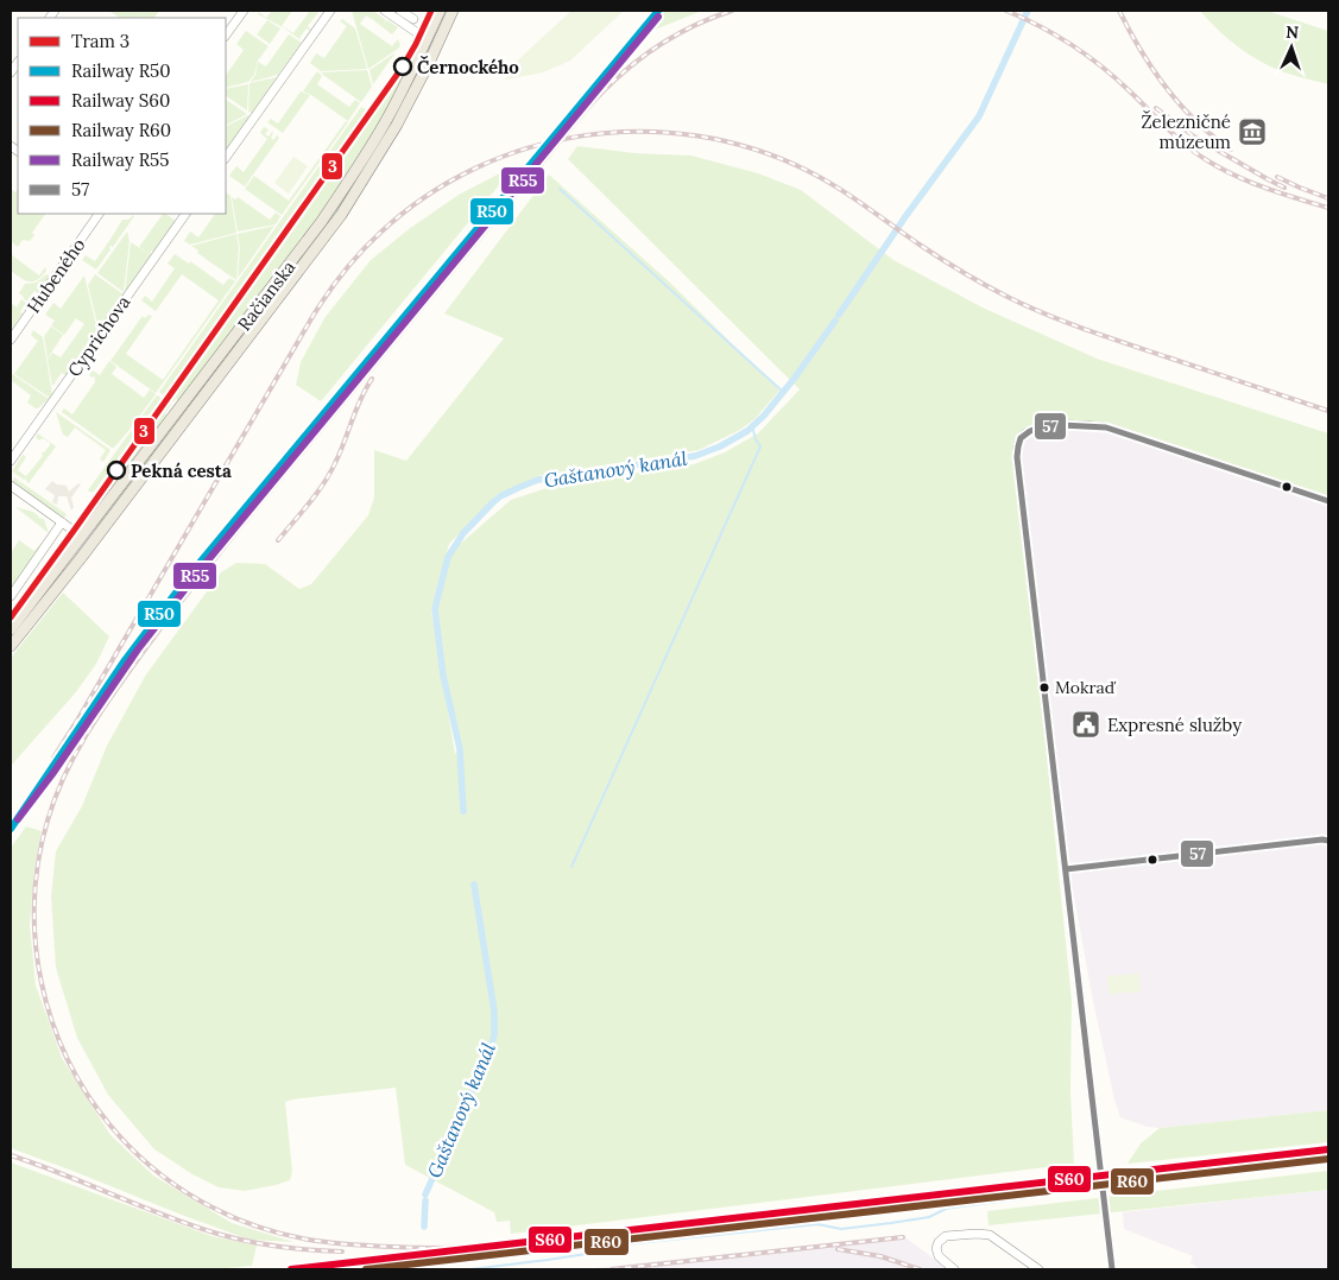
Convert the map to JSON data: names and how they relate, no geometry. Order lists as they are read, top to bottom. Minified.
{"streets":{"main road":["Račianska"],"street":["Hubeného","Cyprichova"]},"water":["Gaštanový kanál"],"places":{"other":["Černockého","Pekná cesta","Mokraď"],"museum":["Železničné múzeum"],"public building":["Expresné služby"]},"lines":["tram line 3","rail line R50","rail line R55","transit line 57","rail line S60","rail line R60"],"legend":["Tram 3","Railway R50","Railway S60","Railway R60","Railway R55","57"],"north":"top"}
